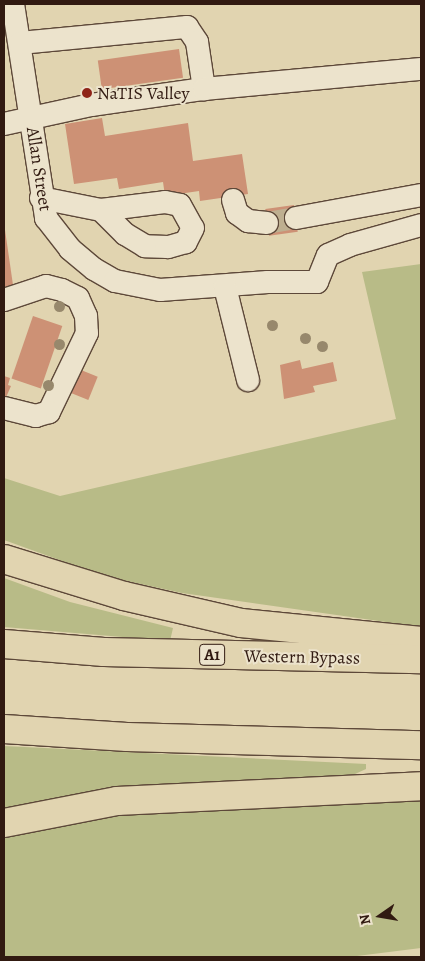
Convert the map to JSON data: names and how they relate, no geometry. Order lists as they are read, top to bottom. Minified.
{"streets":{"highway":["A1","Western Bypass"],"street":["Allan Street"]},"places":["NaTIS Valley"],"north":"left"}
